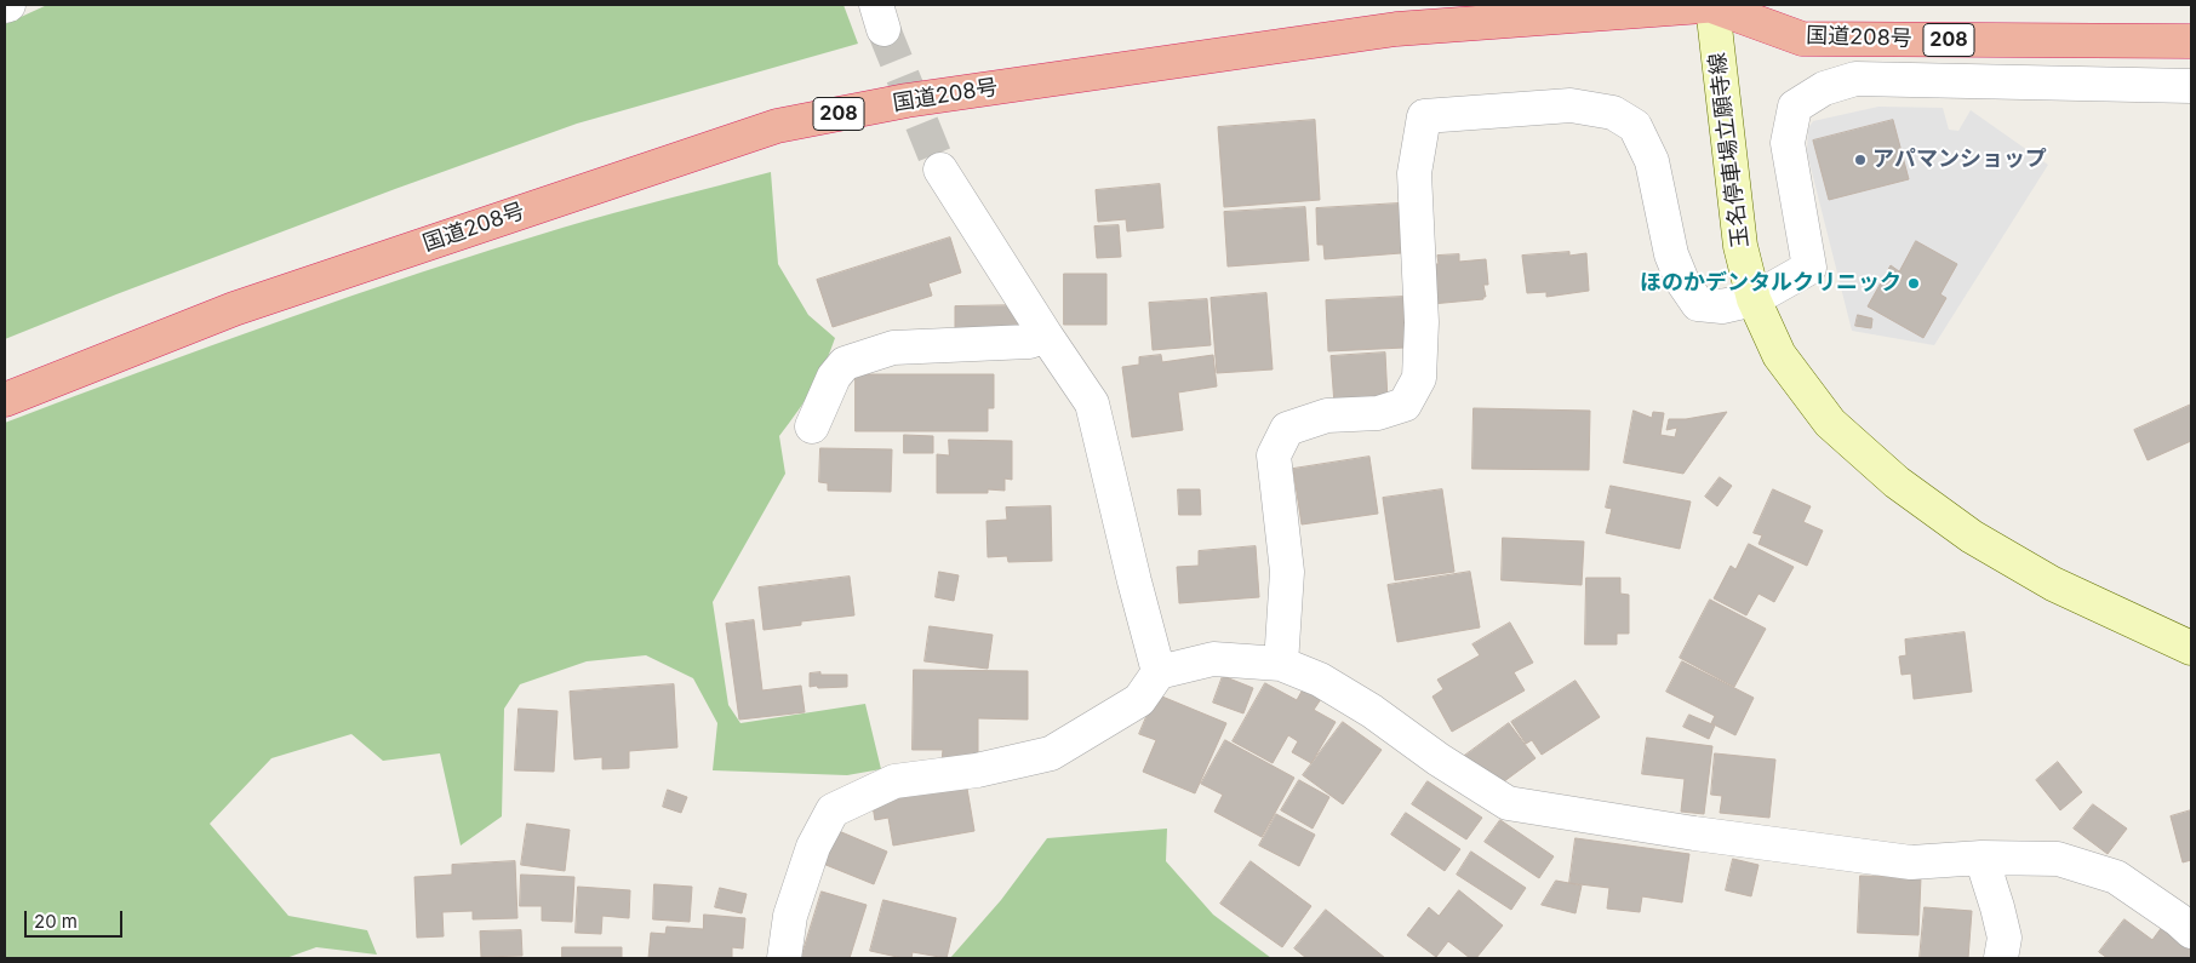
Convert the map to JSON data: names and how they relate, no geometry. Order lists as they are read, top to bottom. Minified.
{"streets":{"highway":["国道208号","208"],"main road":["玉名停車場立願寺線"]},"crossings":[["国道208号","玉名停車場立願寺線"]],"places":["アパマンショップ","ほのかデンタルクリニック"],"scale_bar":"20 m"}
